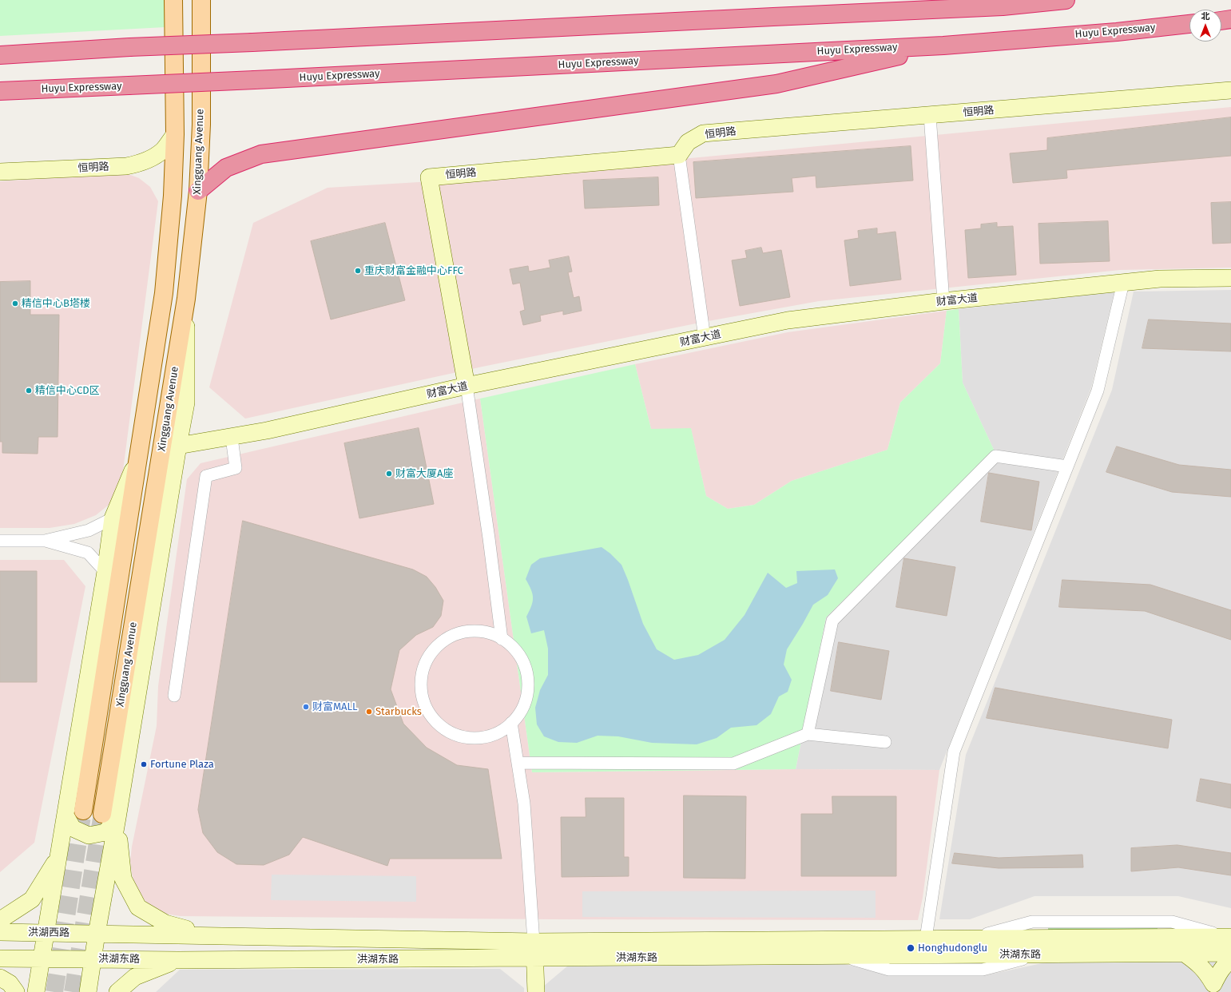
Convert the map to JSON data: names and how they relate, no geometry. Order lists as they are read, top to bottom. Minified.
{"streets":{"highway":["Huyu Expressway"],"main road":["Xingguang Avenue"],"street":["恒明路","财富大道","洪湖西路","洪湖东路"]},"crossings":[["恒明路","Xingguang Avenue"],["恒明路","财富大道"],["洪湖西路","洪湖东路"]],"places":["重庆财富金融中心FFC","精信中心B塔楼","精信中心CD区","财富大厦A座","财富MALL","Starbucks","Fortune Plaza","Honghudonglu"],"north":"top"}
